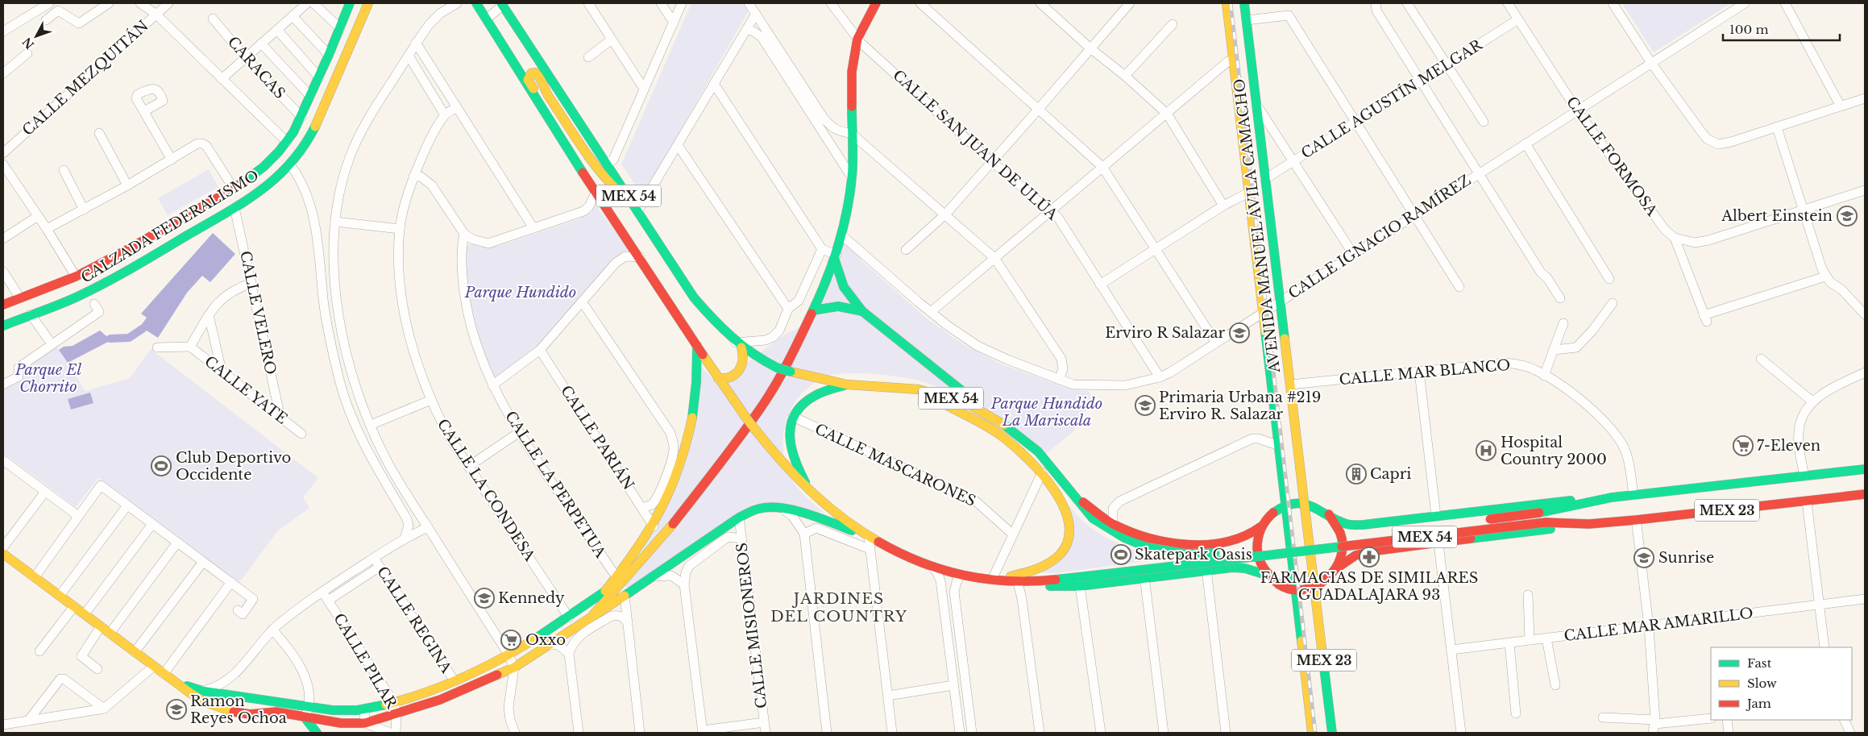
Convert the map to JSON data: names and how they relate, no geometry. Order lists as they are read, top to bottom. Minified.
{"streets":{"main road":["MEX 54","AVENIDA MANUEL ÁVILA CAMACHO","CALZADA FEDERALISMO","MEX 23"],"street":["CARACAS","CALLE MEZQUITÁN","CALLE AGUSTÍN MELGAR","CALLE SAN JUAN DE ULÚA","CALLE FORMOSA","CALLE IGNACIO RAMÍREZ","CALLE VELERO","CALLE MAR BLANCO","CALLE YATE","CALLE PARIÁN","CALLE MASCARONES","CALLE LA PERPETUA","CALLE LA CONDESA","CALLE REGINA","CALLE MAR AMARILLO","CALLE MISIONEROS","CALLE PILAR"]},"crossings":[["CARACAS","CALZADA FEDERALISMO"],["CALLE AGUSTÍN MELGAR","CALLE FORMOSA"],["CALLE AGUSTÍN MELGAR","AVENIDA MANUEL ÁVILA CAMACHO"],["CALLE SAN JUAN DE ULÚA","CALLE IGNACIO RAMÍREZ"],["CALLE FORMOSA","CALLE IGNACIO RAMÍREZ"],["MEX 54","MEX 23"],["AVENIDA MANUEL ÁVILA CAMACHO","CALLE IGNACIO RAMÍREZ"],["AVENIDA MANUEL ÁVILA CAMACHO","CALLE MAR BLANCO"],["AVENIDA MANUEL ÁVILA CAMACHO","MEX 23"],["CALZADA FEDERALISMO","CALLE VELERO"],["CALLE VELERO","CALLE YATE"],["CALLE MAR BLANCO","MEX 23"]],"districts":["JARDINES DEL COUNTRY"],"parks":["Parque Hundido","Parque El Chorrito","Parque Hundido La Mariscala"],"places":{"school or university":["Albert Einstein","Erviro R Salazar","Primaria Urbana #219 Erviro R. Salazar","Sunrise","Kennedy","Ramon Reyes Ochoa"],"supermarket":["7-Eleven","Oxxo"],"hospital":["Hospital Country 2000"],"sports":["Club Deportivo Occidente","Skatepark Oasis"],"building":["Capri"],"pharmacy":["FARMACIAS DE SIMILARES GUADALAJARA 93"]},"legend":["Fast","Slow","Jam"],"scale_bar":"100 m","north":"bottom left"}
